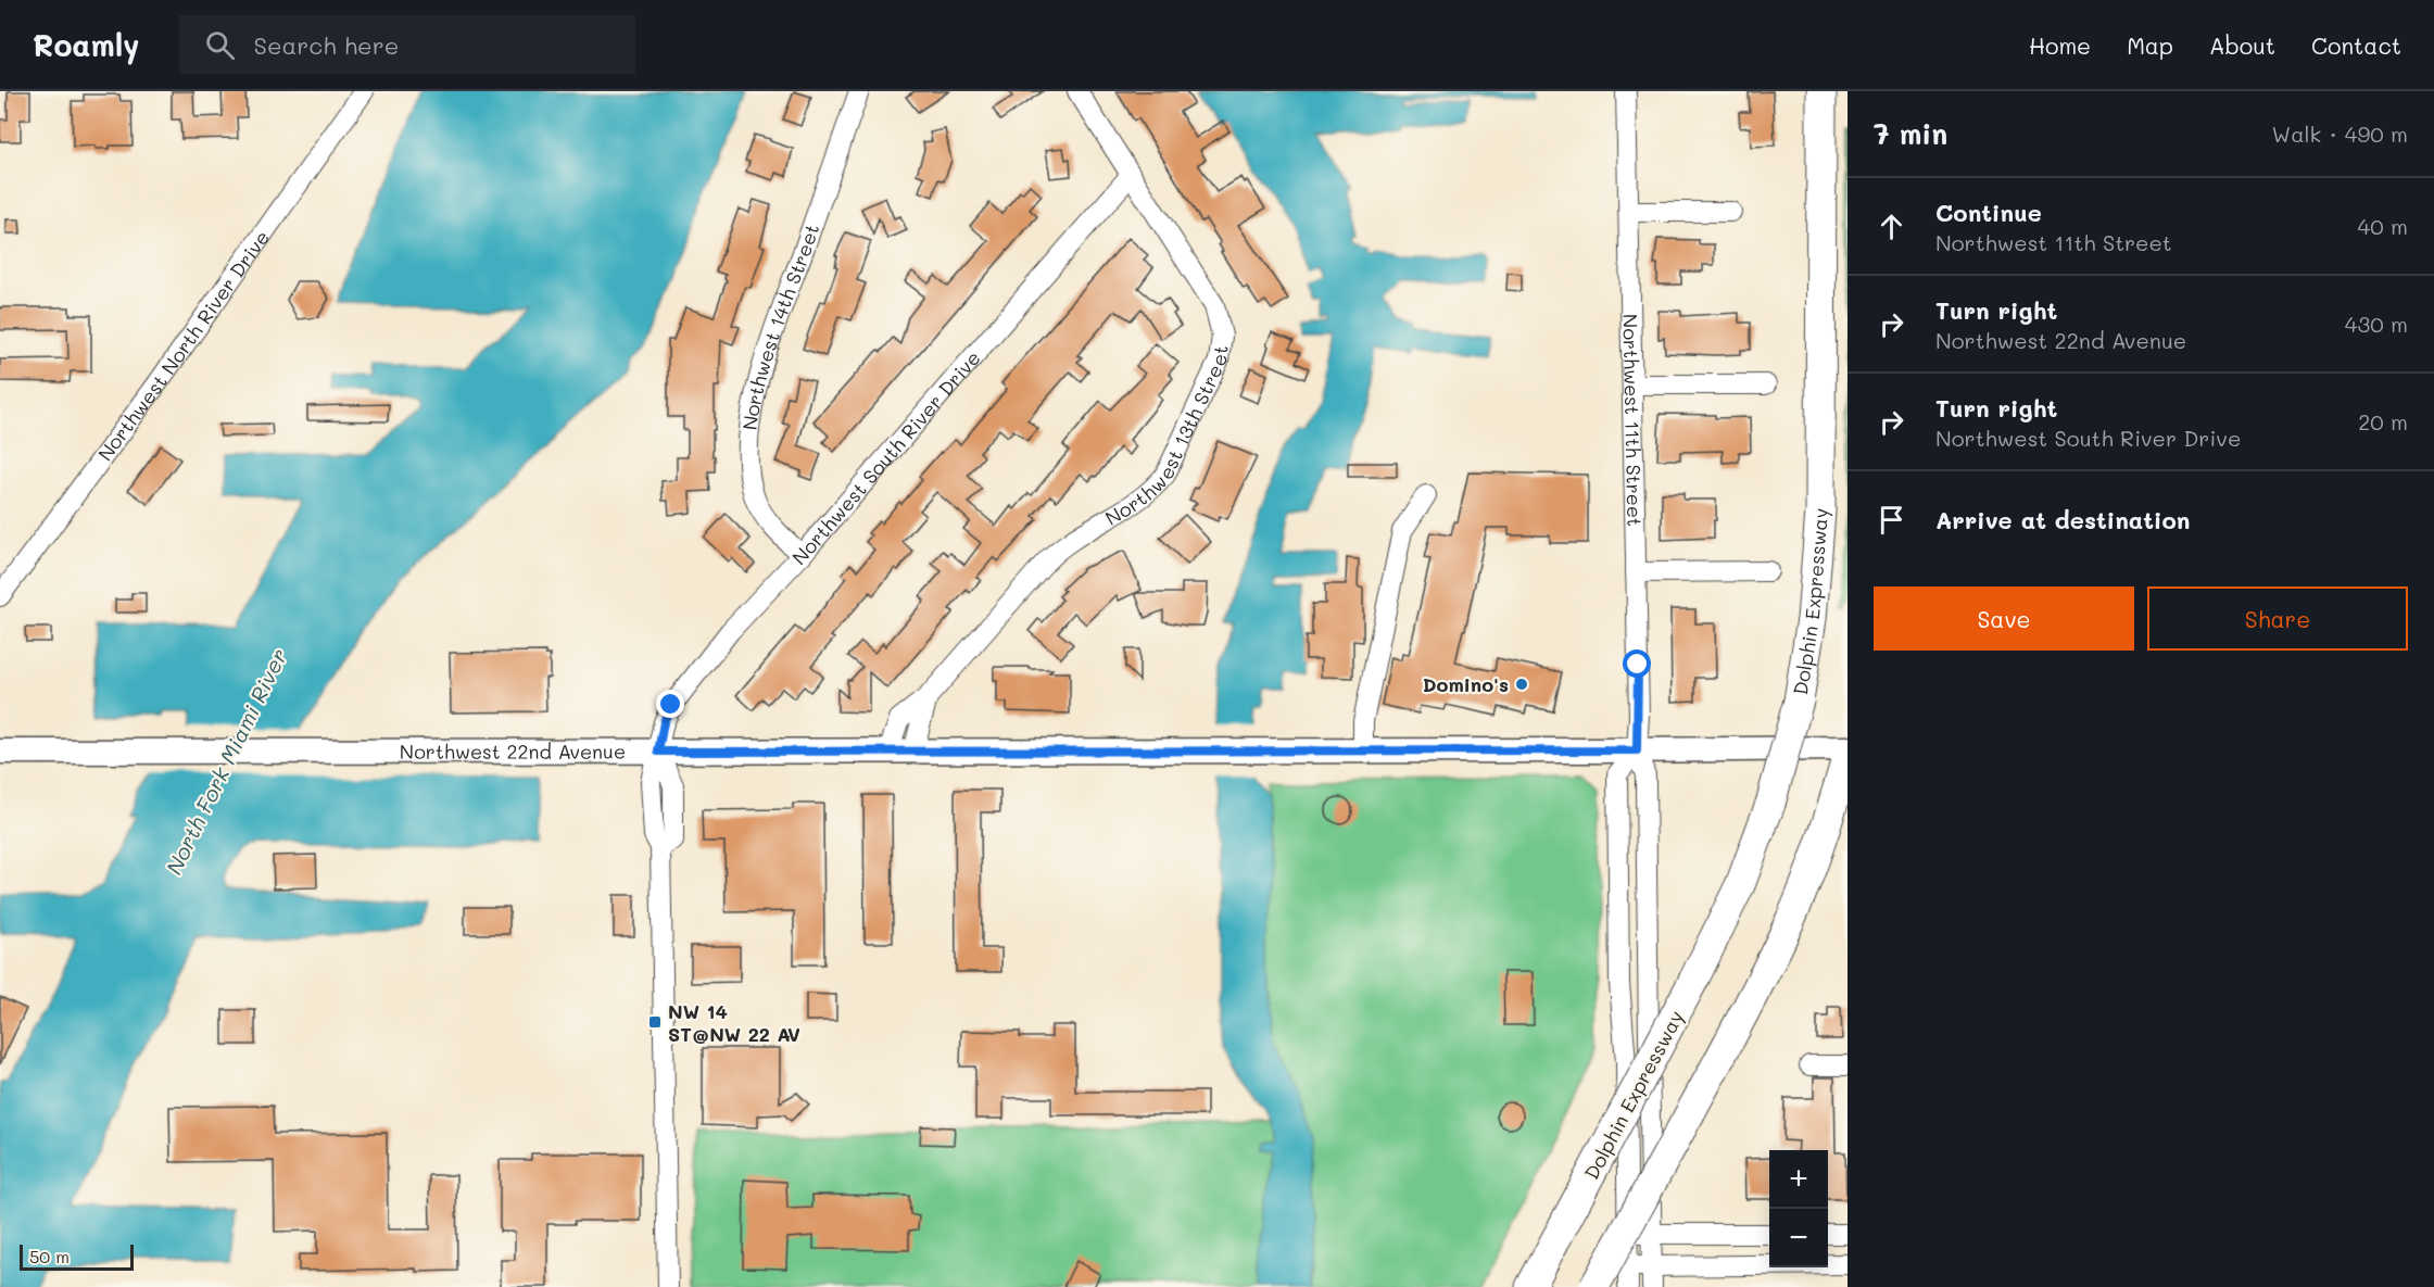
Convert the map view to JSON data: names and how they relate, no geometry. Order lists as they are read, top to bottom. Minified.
{"streets":{"highway":["Dolphin Expressway"],"main road":["Northwest 22nd Avenue"],"street":["Northwest 14th Street","Northwest North River Drive","Northwest 11th Street","Northwest 13th Street","Northwest South River Drive"]},"crossings":[["Northwest 14th Street","Northwest South River Drive"],["Northwest 11th Street","Northwest 22nd Avenue"],["Northwest 13th Street","Northwest South River Drive"],["Northwest 13th Street","Northwest 22nd Avenue"],["Northwest South River Drive","Northwest 22nd Avenue"]],"water":["North Fork Miami River"],"places":{"other":["Domino's"],"transit":["NW 14 ST@NW 22 AV"]},"scale_bar":"50 m","page":{"header":"Roamly","search":"Search here","nav":["Home","Map","About","Contact"],"heading":["7 min","Walk · 490 m"],"list":[["Continue","Northwest 11th Street","40 m"],["Turn right","Northwest 22nd Avenue","430 m"],["Turn right","Northwest South River Drive","20 m"],"Arrive at destination"],"buttons":["Save","Share"],"map_buttons":["+","−"],"scale":"50 m"}}
